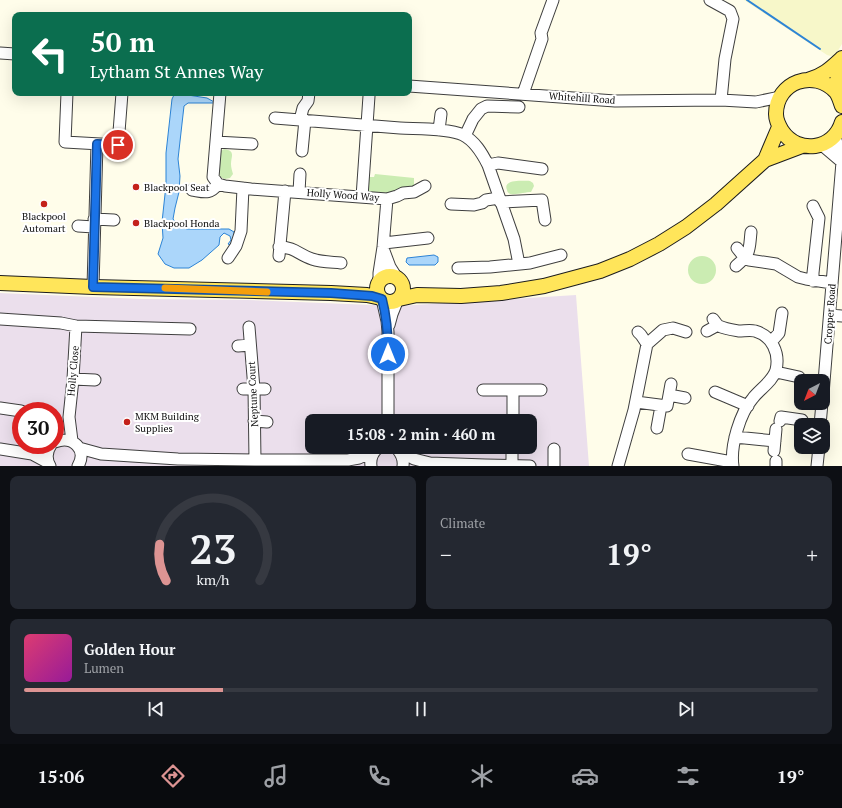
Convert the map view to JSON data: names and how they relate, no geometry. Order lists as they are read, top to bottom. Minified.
{"streets":{"street":["Whitehill Road","Holly Wood Way","Cropper Road","Holly Close","Neptune Court"]},"places":["Blackpool Seat","Blackpool Automart","Blackpool Honda","MKM Building Supplies"],"north":"bottom left","page":{"turn":["50 m","Lytham St Annes Way"],"limit":"30","trip":"15:08 · 2 min · 460 m","tile":"Climate","heat":["−","19°","+"],"song":["Golden Hour","Lumen"],"tabs":["15:06","19°"],"gauge":["23","km/h"]}}
